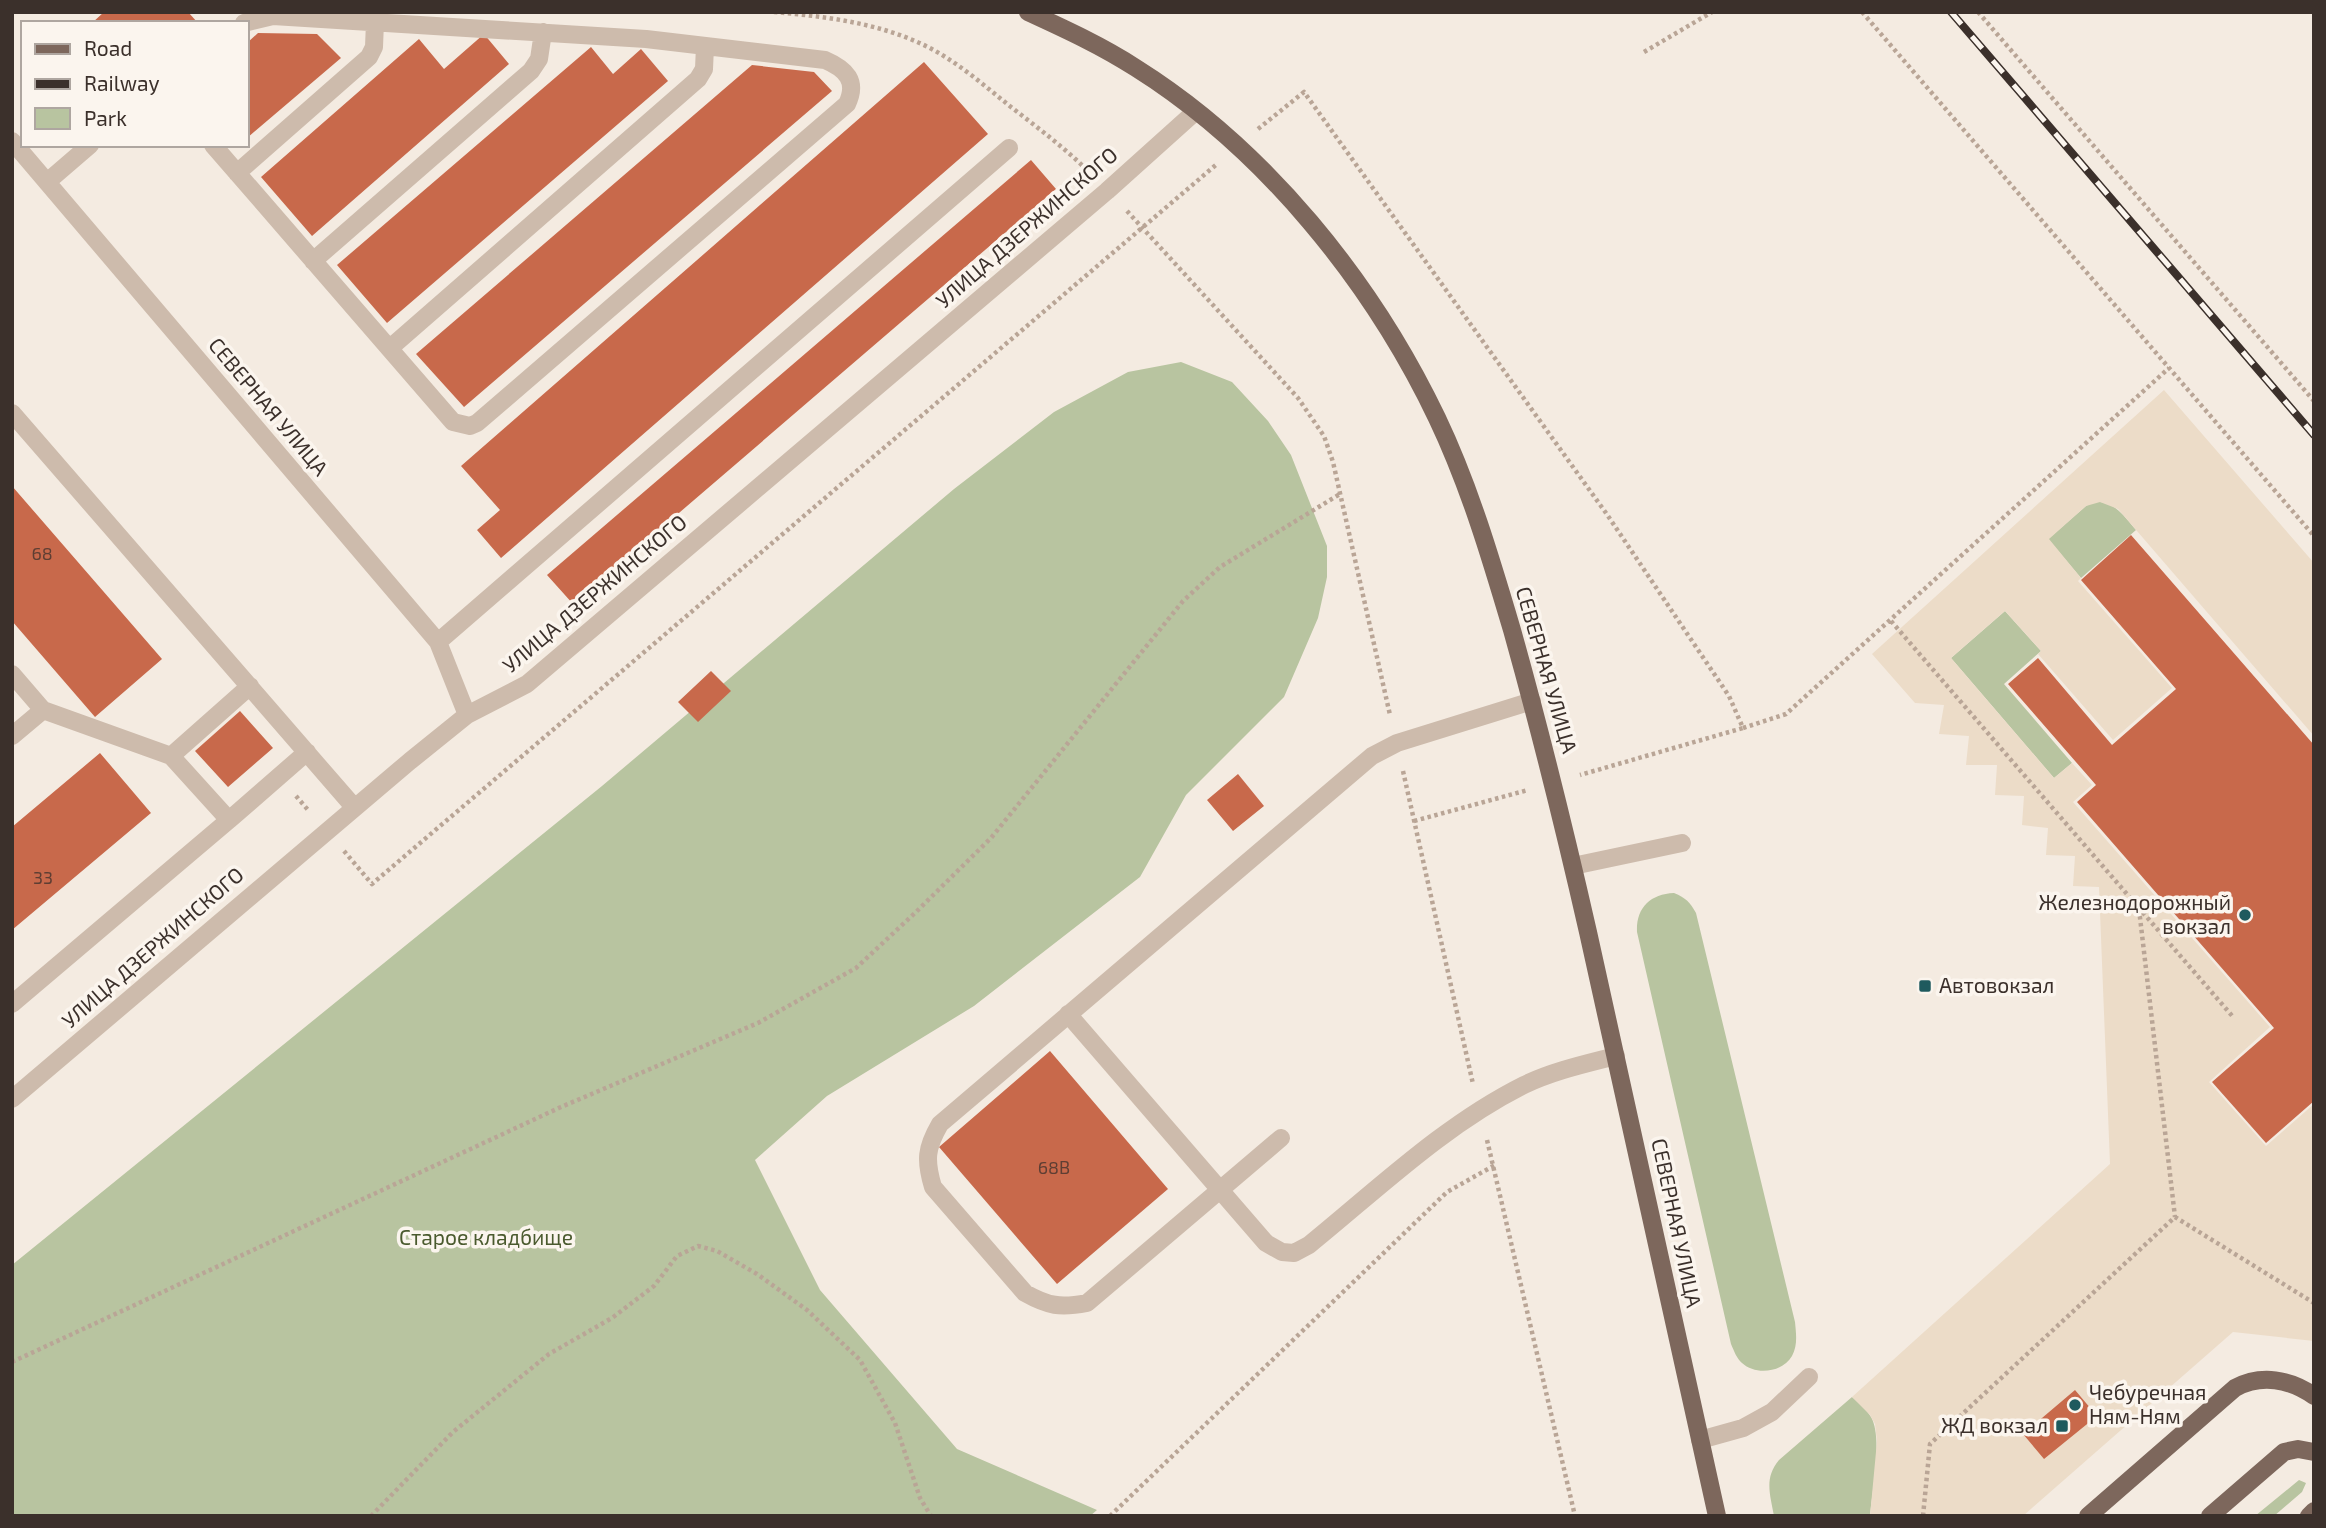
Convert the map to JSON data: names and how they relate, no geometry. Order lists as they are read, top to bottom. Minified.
{"streets":{"main road":["СЕВЕРНАЯ УЛИЦА"],"street":["УЛИЦА ДЗЕРЖИНСКОГО"]},"crossings":[["УЛИЦА ДЗЕРЖИНСКОГО","СЕВЕРНАЯ УЛИЦА"]],"parks":["Старое кладбище"],"places":{"other":["Железнодорожный вокзал","Чебуречная Ням-Ням"],"transit":["Автовокзал","ЖД вокзал"]},"house_numbers":["68","33","68В"],"legend":["Road","Railway","Park"]}
